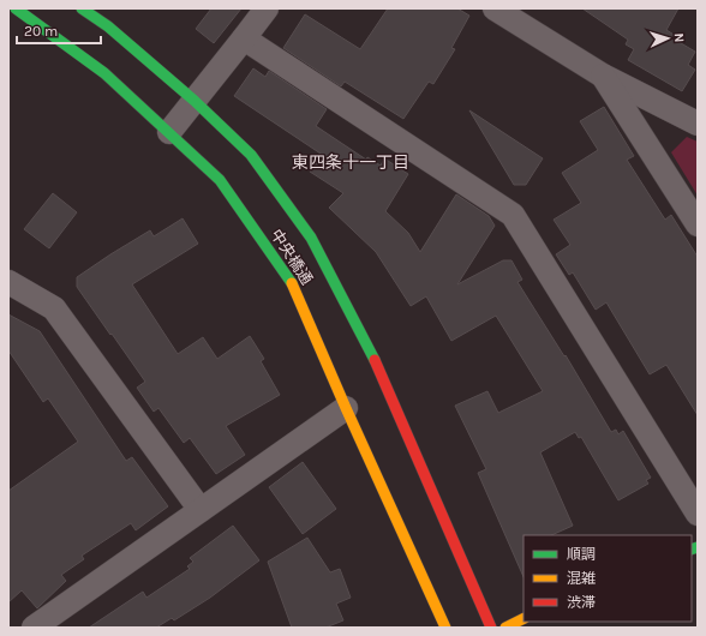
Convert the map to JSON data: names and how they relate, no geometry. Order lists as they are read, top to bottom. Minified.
{"streets":{"street":["中央橋通"]},"districts":["東四条十一丁目"],"legend":["順調","混雑","渋滞"],"scale_bar":"20 m","north":"right"}
